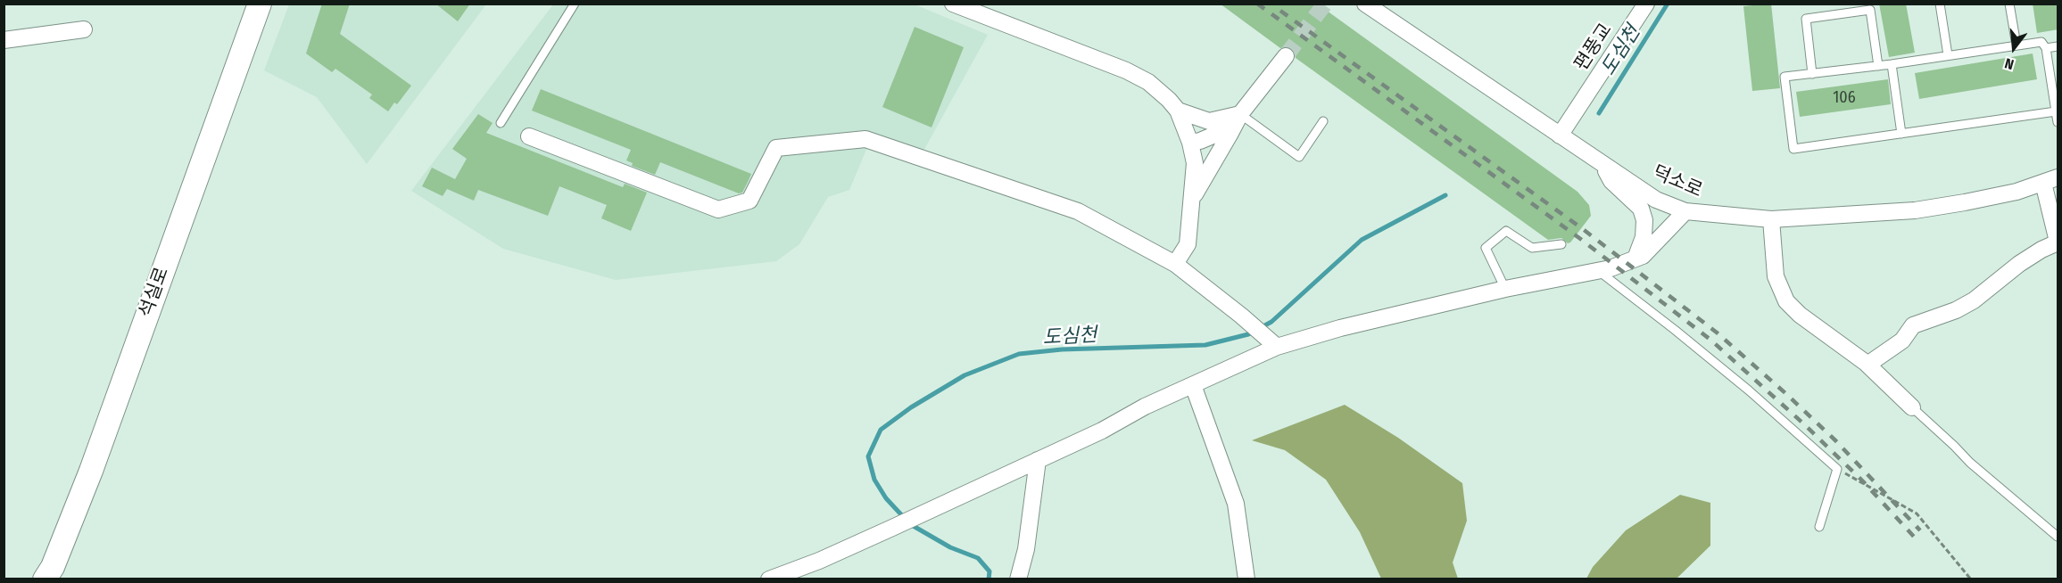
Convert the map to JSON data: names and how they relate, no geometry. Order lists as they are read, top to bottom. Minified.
{"streets":{"street":["편풍교","덕소로","석실로"]},"crossings":[["편풍교","덕소로"]],"water":["도심천"],"house_numbers":["106"],"north":"bottom"}
